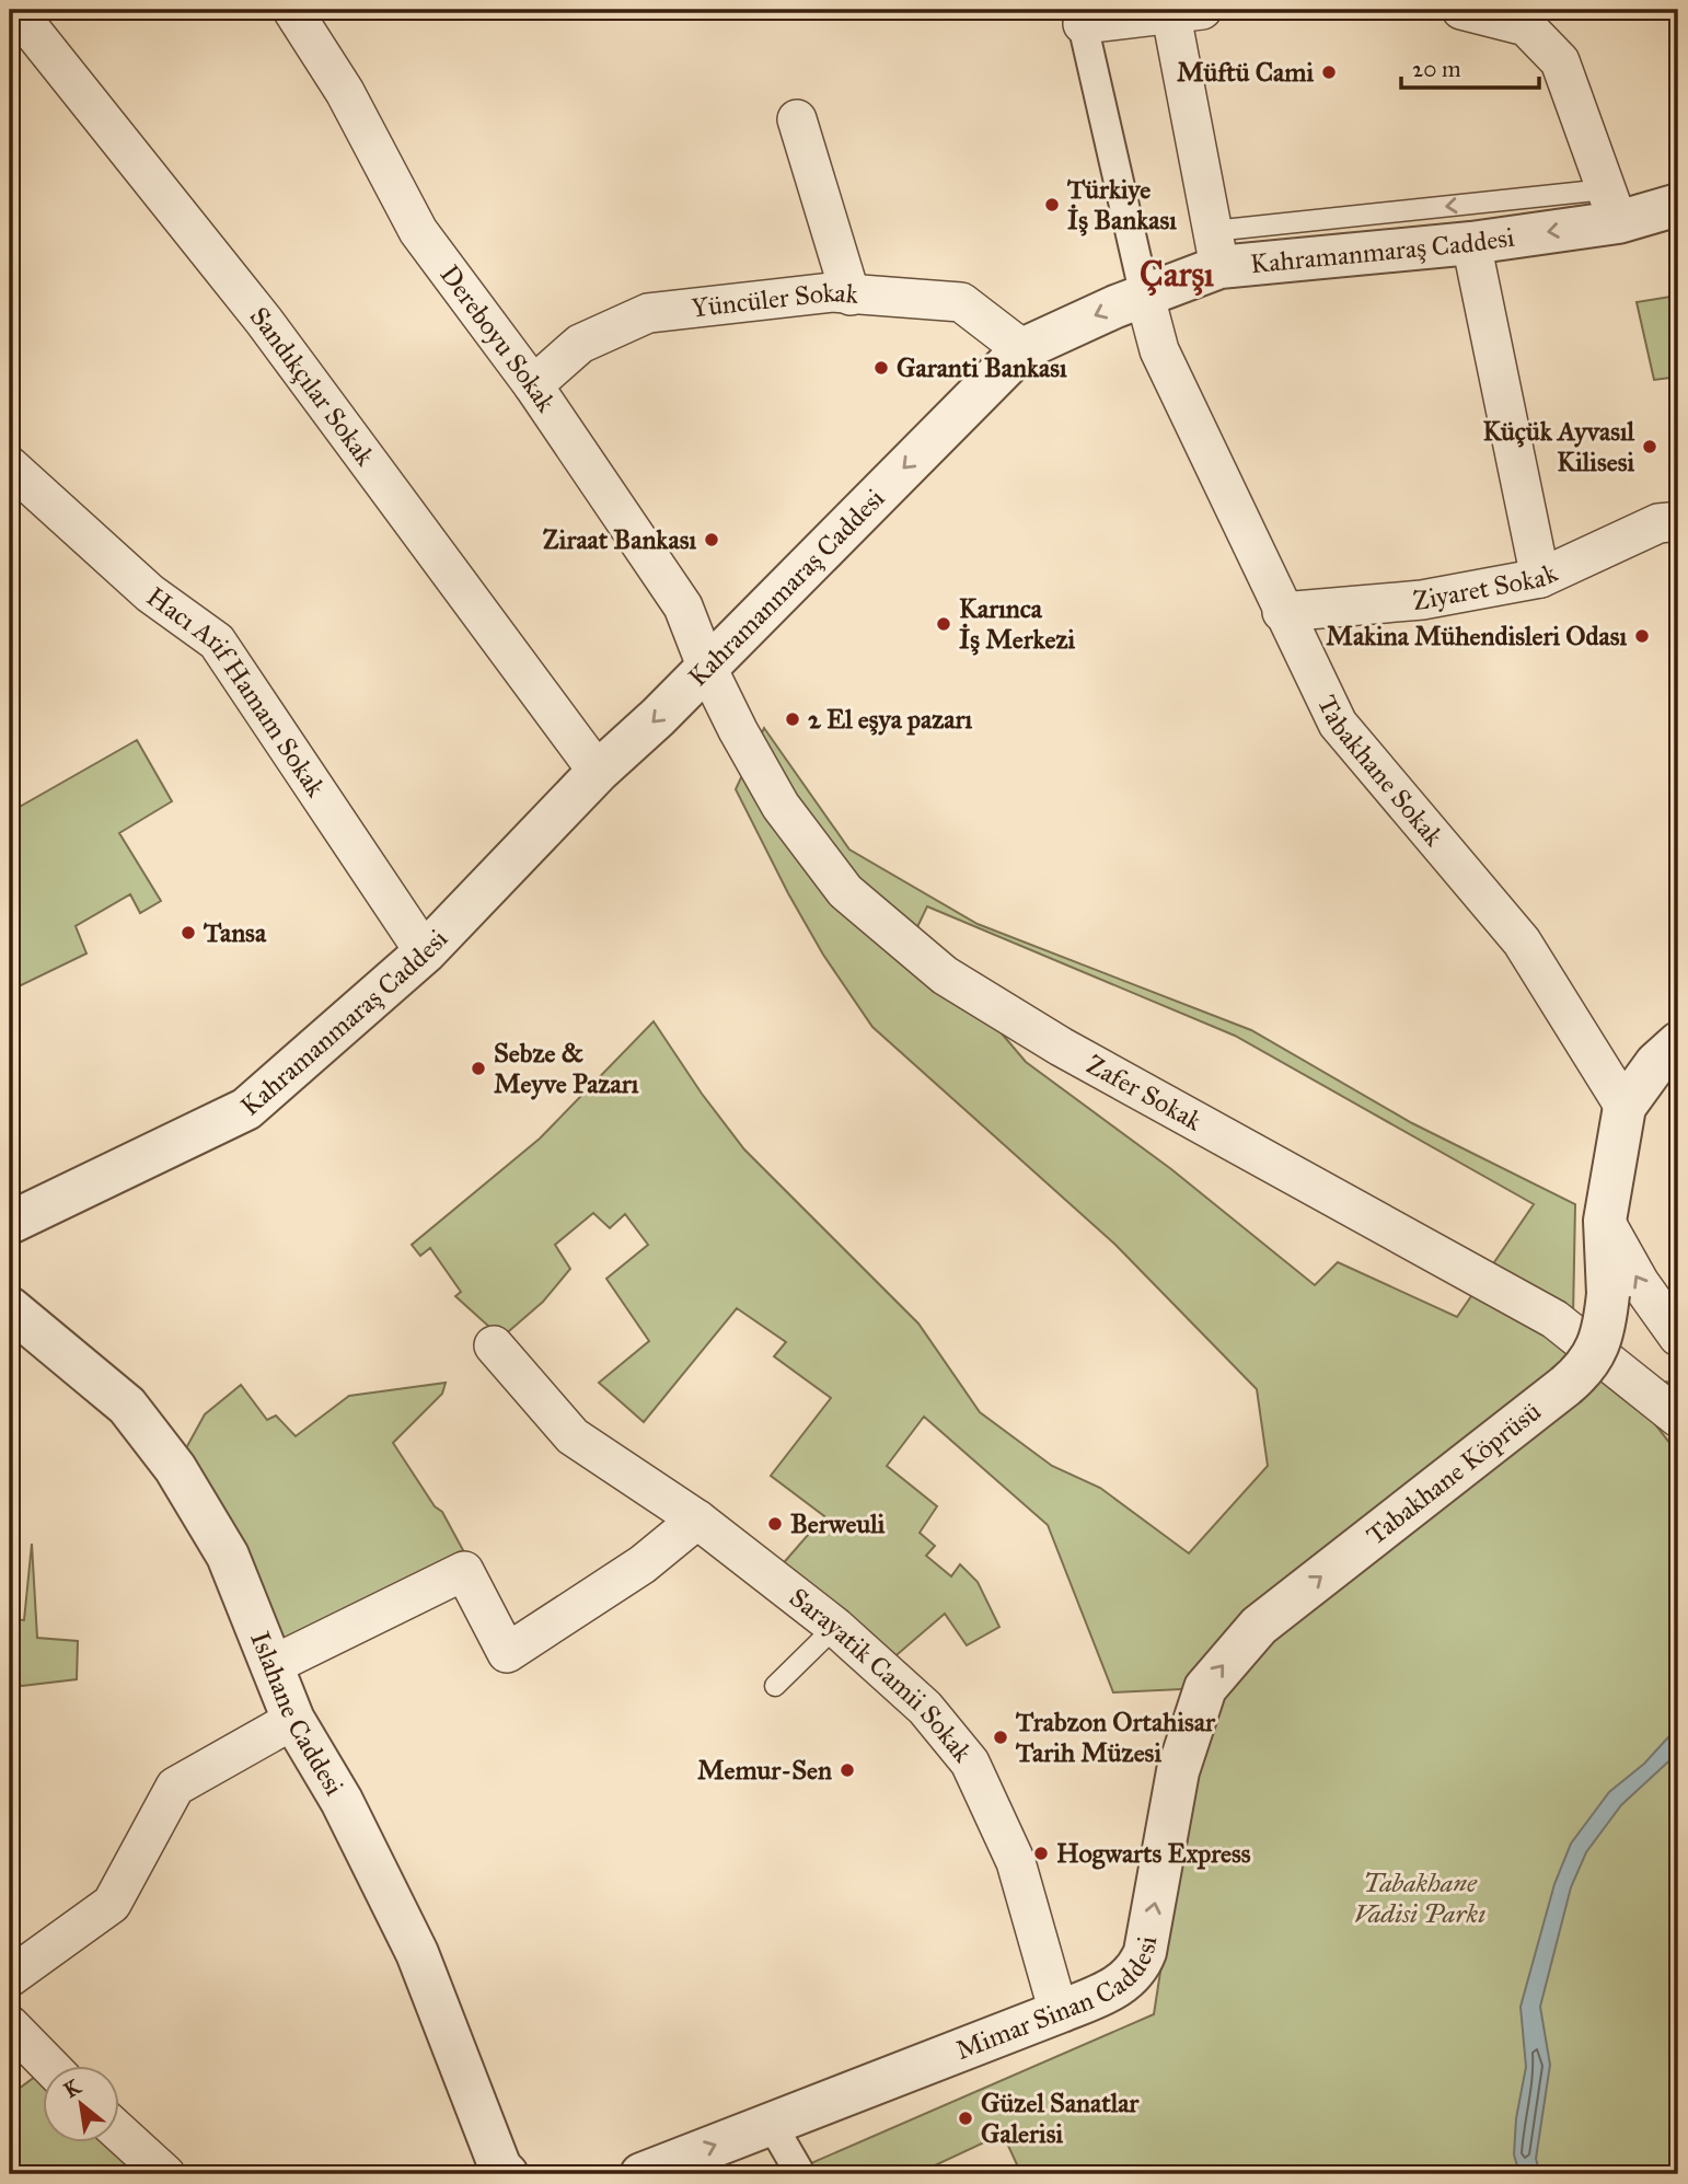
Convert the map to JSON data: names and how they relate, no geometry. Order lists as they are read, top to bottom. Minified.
{"streets":{"street":["Kahramanmaraş Caddesi","Yüncüler Sokak","Dereboyu Sokak","Sandıkçılar Sokak","Ziyaret Sokak","Hacı Arif Hamam Sokak","Tabakhane Sokak","Zafer Sokak","Tabakhane Köprüsü","Sarayatik Camii Sokak","Islahane Caddesi","Mimar Sinan Caddesi"]},"crossings":[["Kahramanmaraş Caddesi","Yüncüler Sokak"],["Kahramanmaraş Caddesi","Dereboyu Sokak"],["Kahramanmaraş Caddesi","Sandıkçılar Sokak"],["Kahramanmaraş Caddesi","Hacı Arif Hamam Sokak"],["Kahramanmaraş Caddesi","Tabakhane Sokak"],["Kahramanmaraş Caddesi","Zafer Sokak"],["Yüncüler Sokak","Dereboyu Sokak"],["Dereboyu Sokak","Zafer Sokak"],["Ziyaret Sokak","Tabakhane Sokak"],["Tabakhane Köprüsü","Mimar Sinan Caddesi"],["Sarayatik Camii Sokak","Mimar Sinan Caddesi"]],"one_way":["Kahramanmaraş Caddesi","Tabakhane Köprüsü","Mimar Sinan Caddesi"],"districts":["Çarşı"],"parks":["Tabakhane Vadisi Parkı"],"places":["Müftü Cami","Türkiye İş Bankası","Garanti Bankası","Küçük Ayvasıl Kilisesi","Ziraat Bankası","Karınca İş Merkezi","Makina Mühendisleri Odası","2 El eşya pazarı","Tansa","Sebze & Meyve Pazarı","Berweuli","Trabzon Ortahisar Tarih Müzesi","Memur-Sen","Hogwarts Express","Güzel Sanatlar Galerisi"],"scale_bar":"20 m","north":"top left"}
